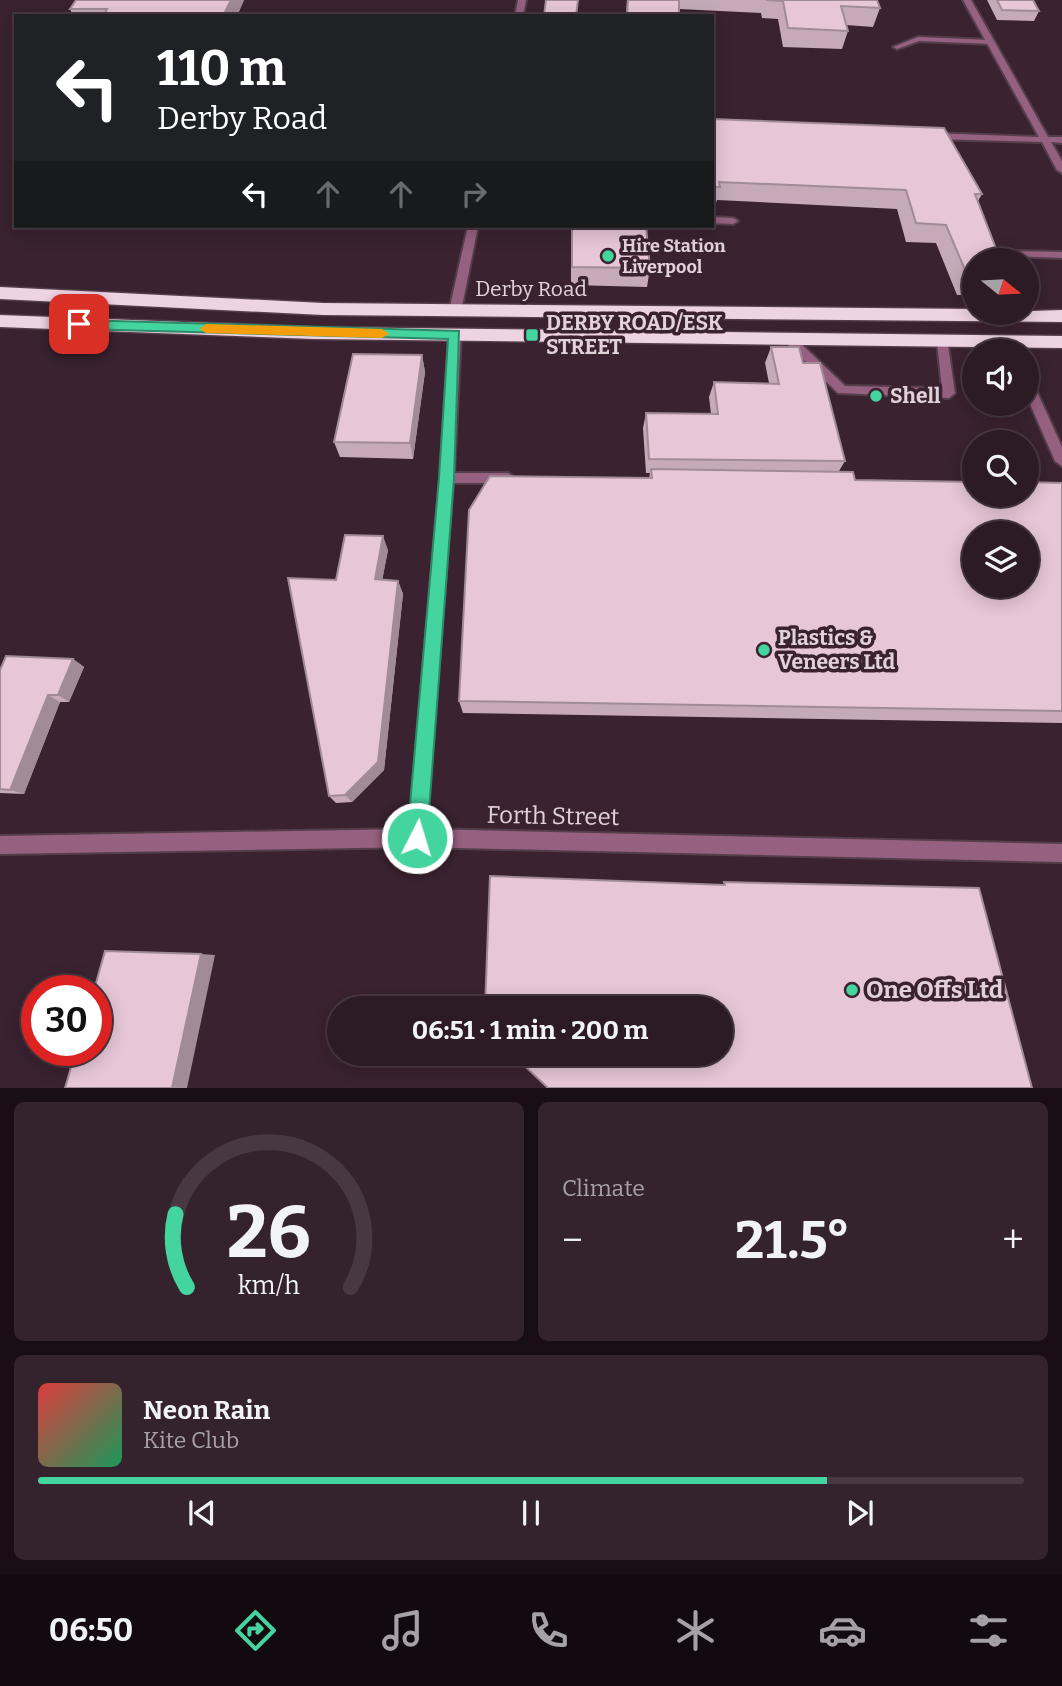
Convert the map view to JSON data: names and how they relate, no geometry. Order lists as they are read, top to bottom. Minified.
{"streets":{"highway":["Derby Road"],"street":["Forth Street"]},"places":{"other":["Hire Station Liverpool","Shell","Plastics & Veneers Ltd","One Offs Ltd"],"transit":["DERBY ROAD/ESK STREET"]},"north":"right","page":{"turn":["110 m","Derby Road"],"limit":"30","trip":"06:51 · 1 min · 200 m","tile":"Climate","heat":["−","21.5°","+"],"song":["Neon Rain","Kite Club"],"tabs":"06:50","gauge":["26","km/h"]}}
